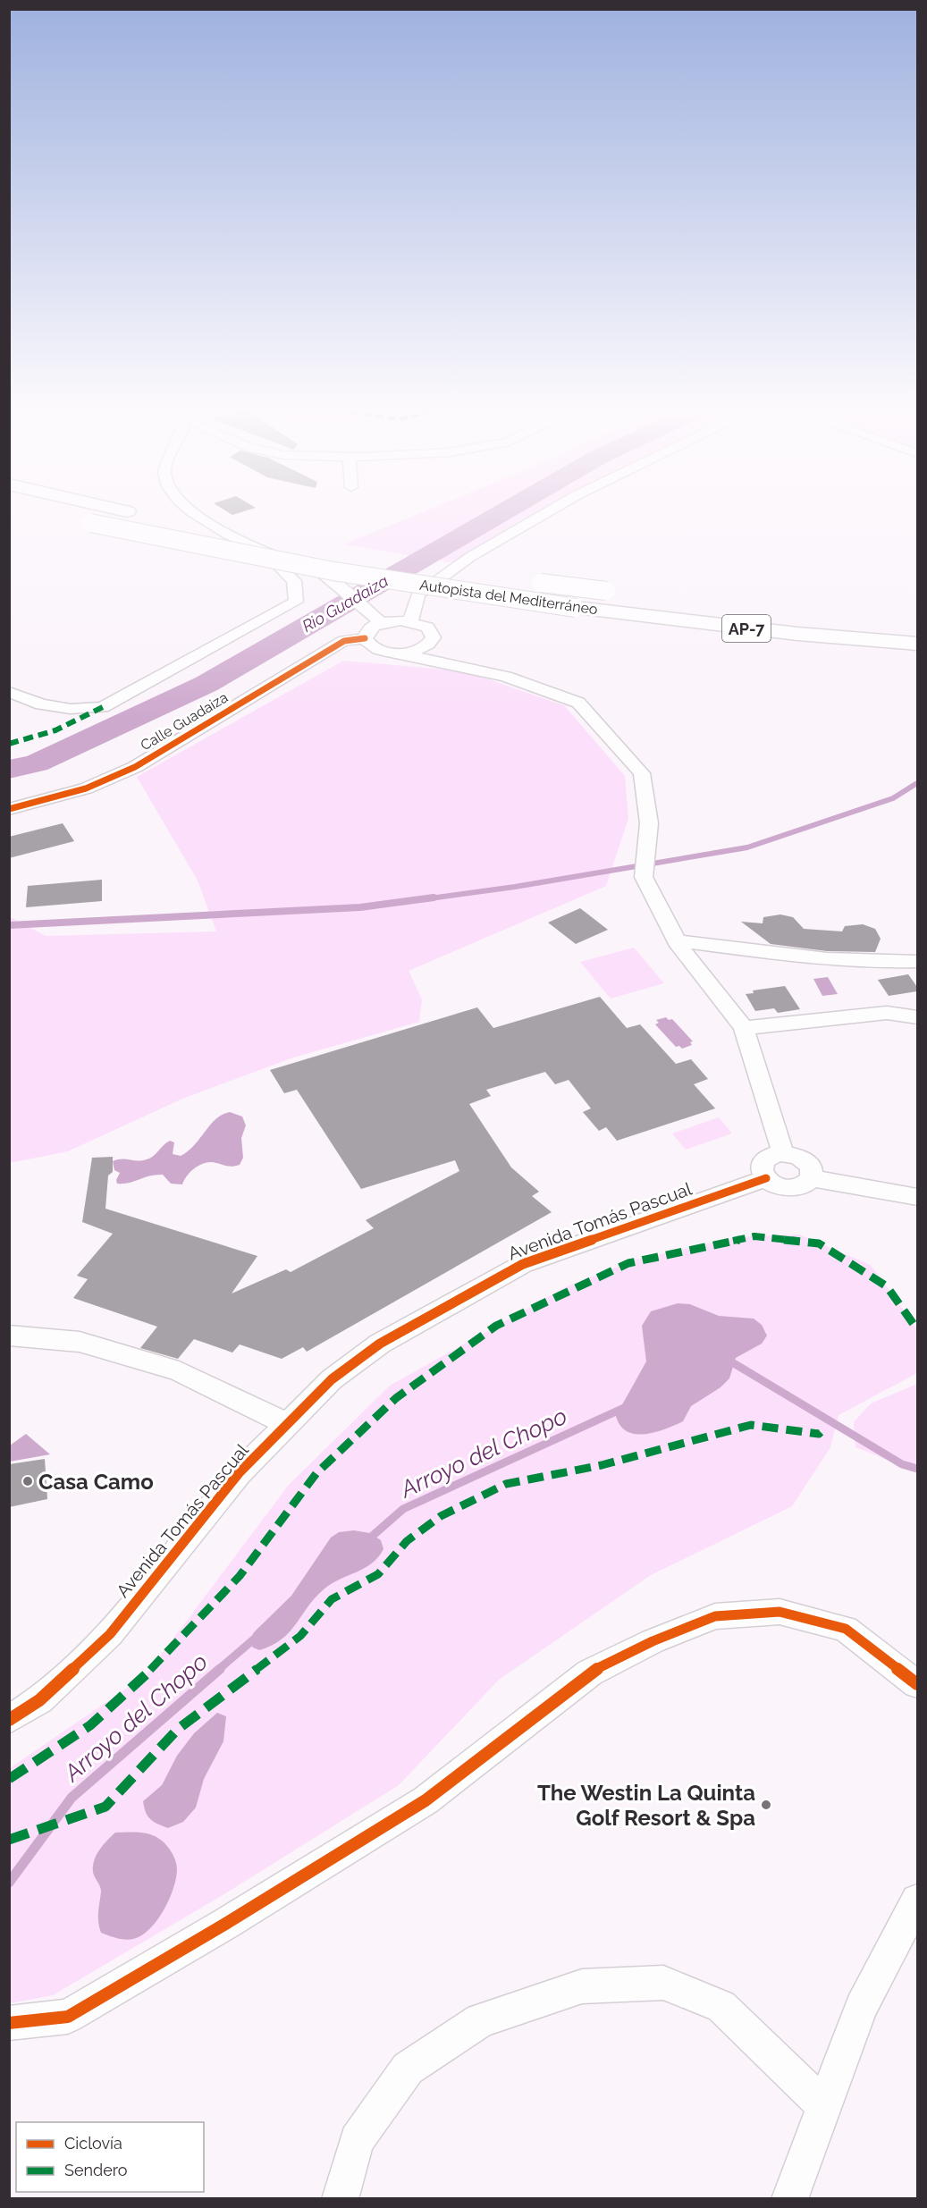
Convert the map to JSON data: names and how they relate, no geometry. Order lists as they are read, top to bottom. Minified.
{"streets":{"highway":["Autopista del Mediterráneo","AP-7"],"street":["Calle Guadaiza","Avenida Tomás Pascual"]},"water":["Rio Guadaiza","Arroyo del Chopo"],"places":["Casa Camo","The Westin La Quinta Golf Resort & Spa"],"legend":["Ciclovía","Sendero"]}
